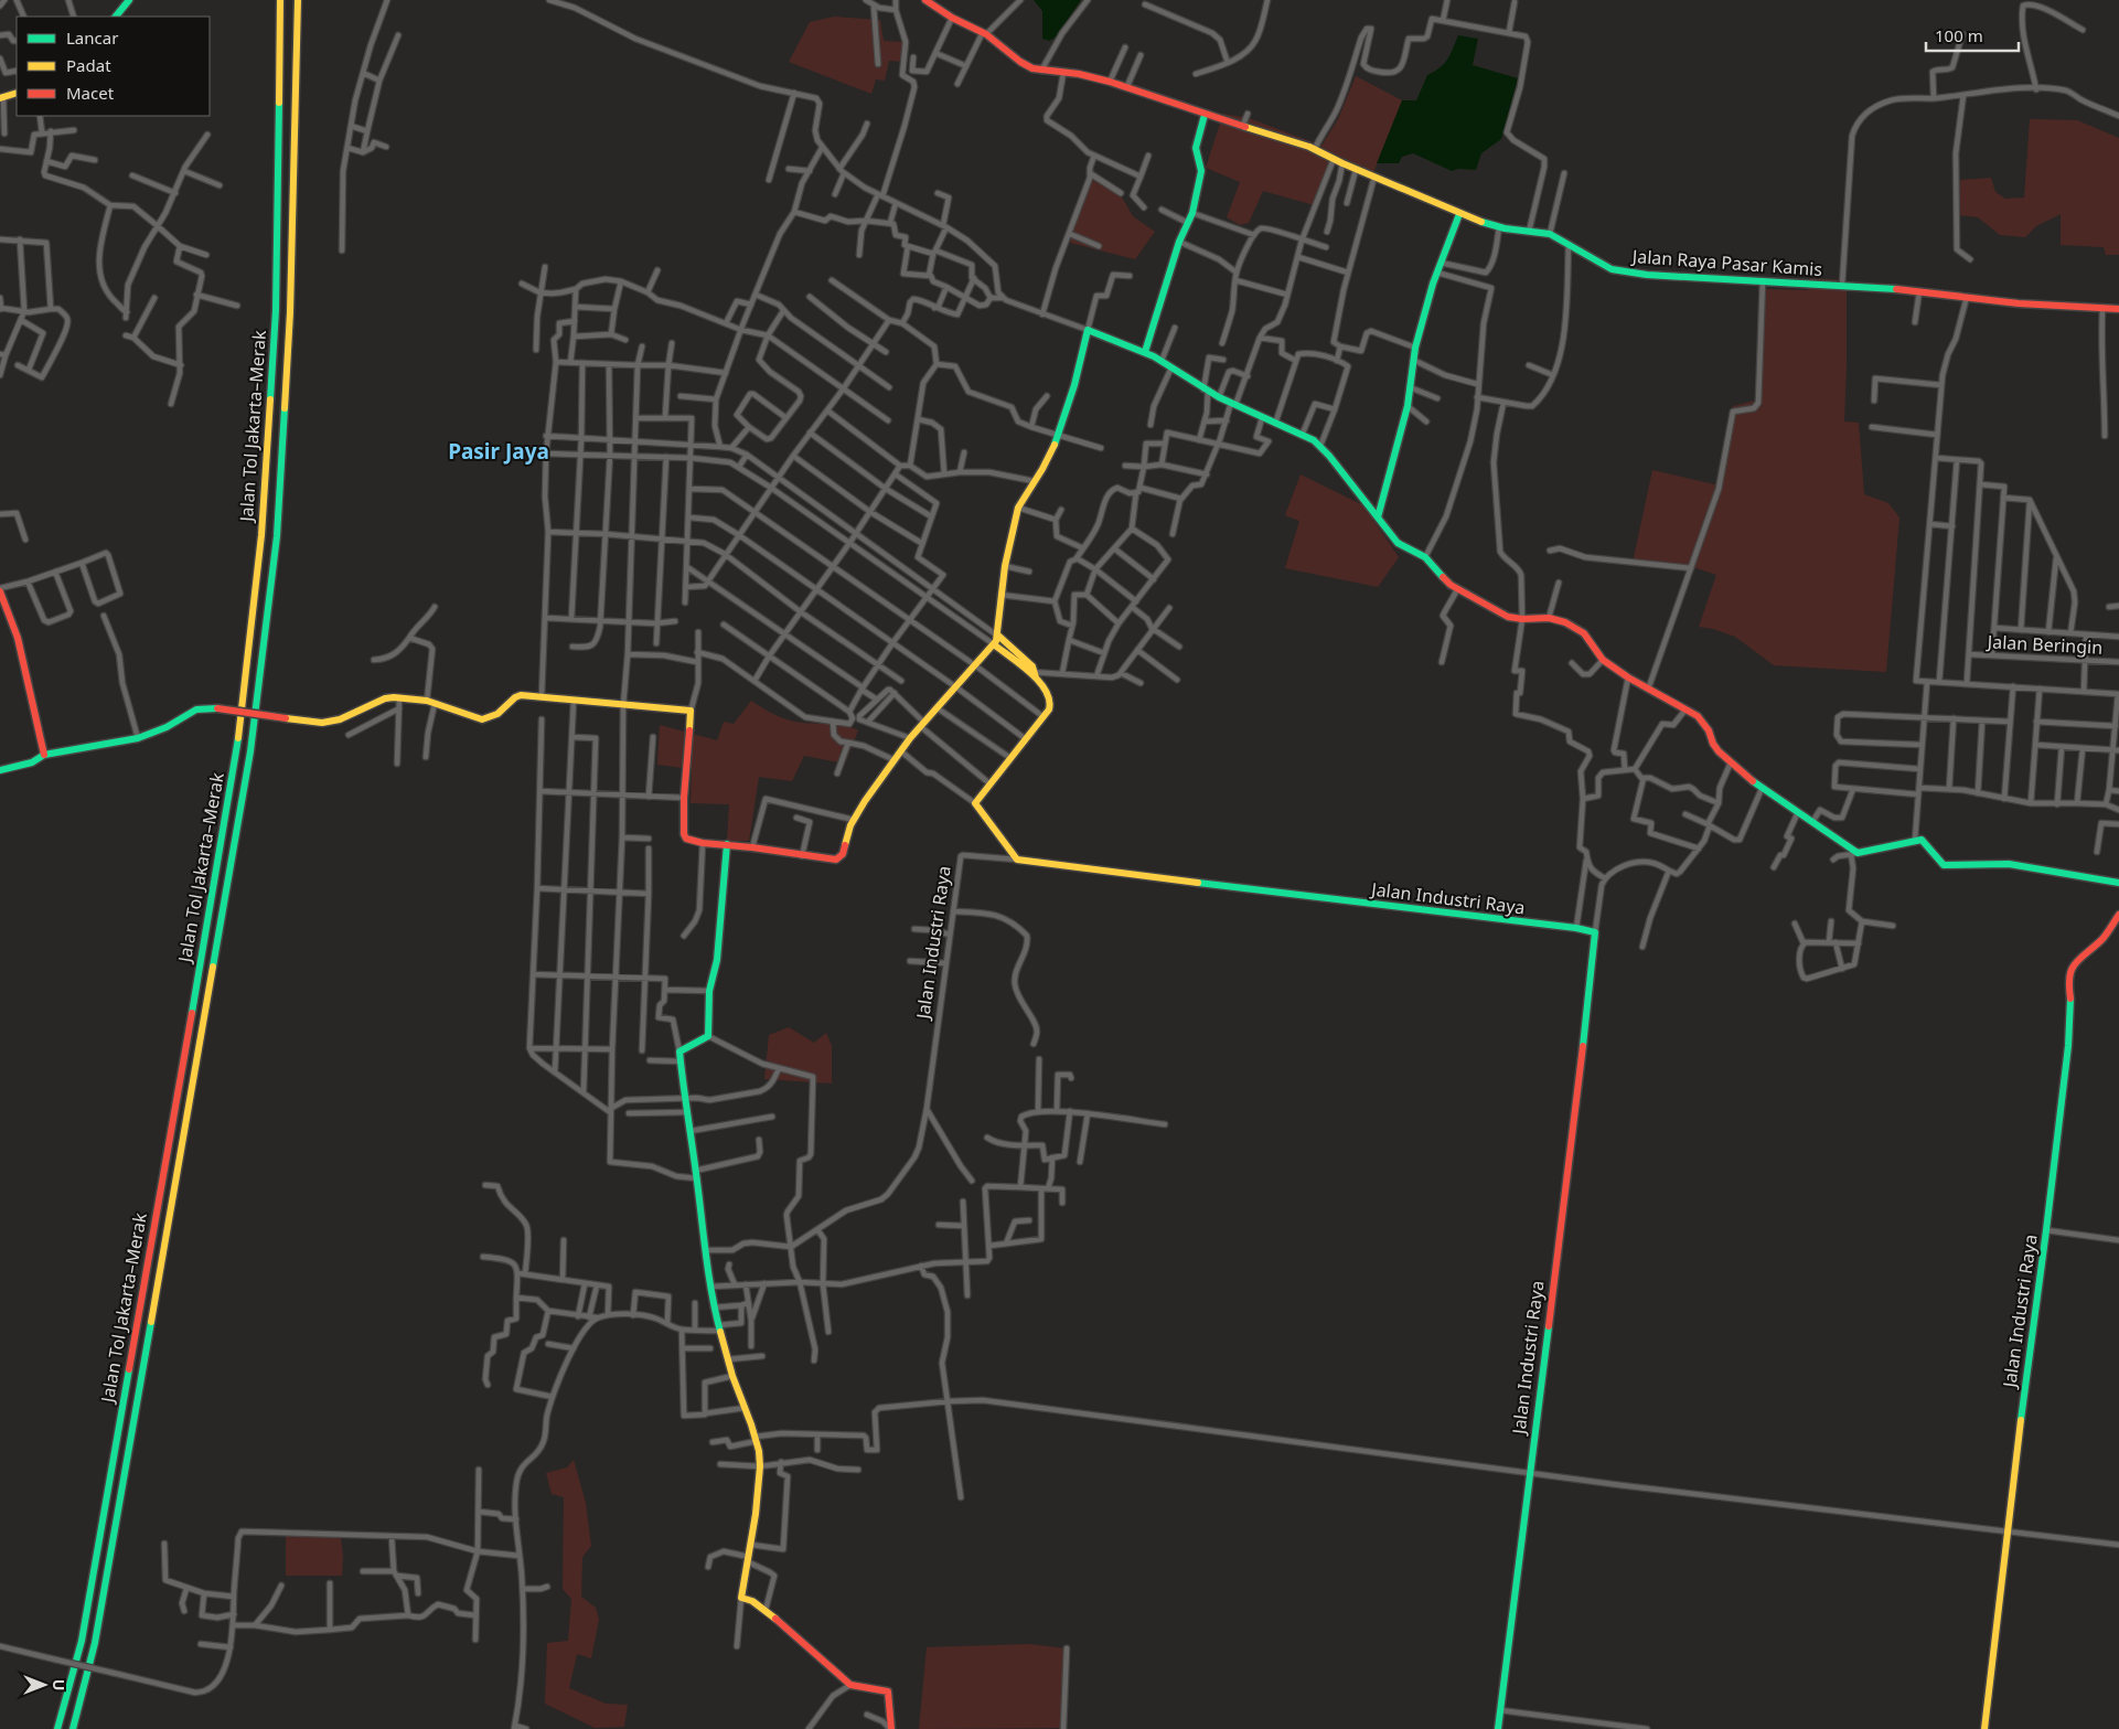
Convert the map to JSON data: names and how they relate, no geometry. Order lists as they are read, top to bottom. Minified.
{"streets":{"main road":["Jalan Raya Pasar Kamis","Jalan Tol Jakarta–Merak","Jalan Industri Raya"],"street":["Jalan Beringin"]},"districts":["Pasir Jaya"],"legend":["Lancar","Padat","Macet"],"scale_bar":"100 m","north":"right"}
